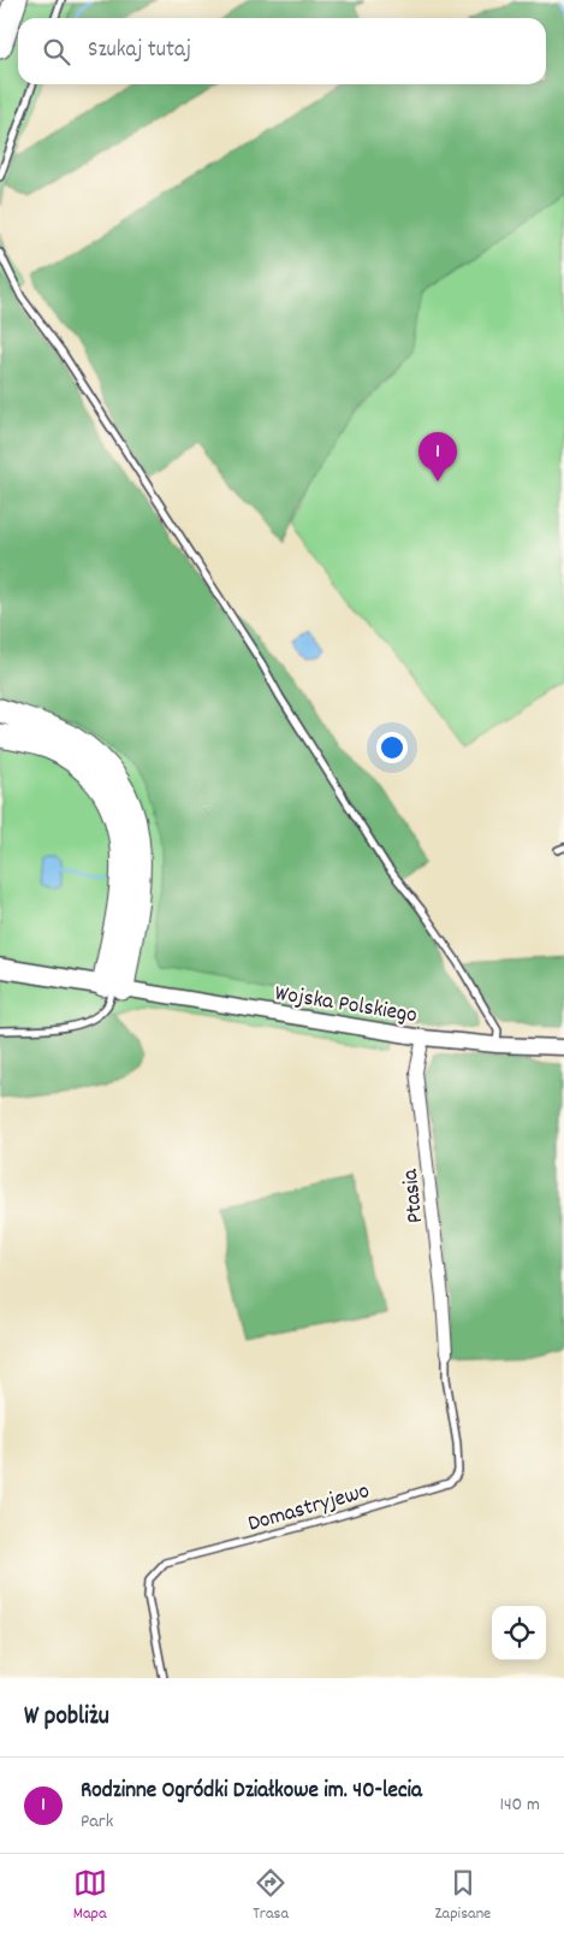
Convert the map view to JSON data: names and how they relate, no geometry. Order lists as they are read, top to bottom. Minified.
{"streets":{"street":["Wojska Polskiego","Ptasia"],"lane":["Domastryjewo"]},"crossings":[["Wojska Polskiego","Ptasia"],["Ptasia","Domastryjewo"]],"page":{"search":"Szukaj tutaj","pins":"1","heading":"W pobliżu","list":[{"mark":"1","name":"Rodzinne Ogródki Działkowe im. 40-lecia","note":"Park","value":"140 m"}],"nav":["Mapa","Trasa","Zapisane"]}}
